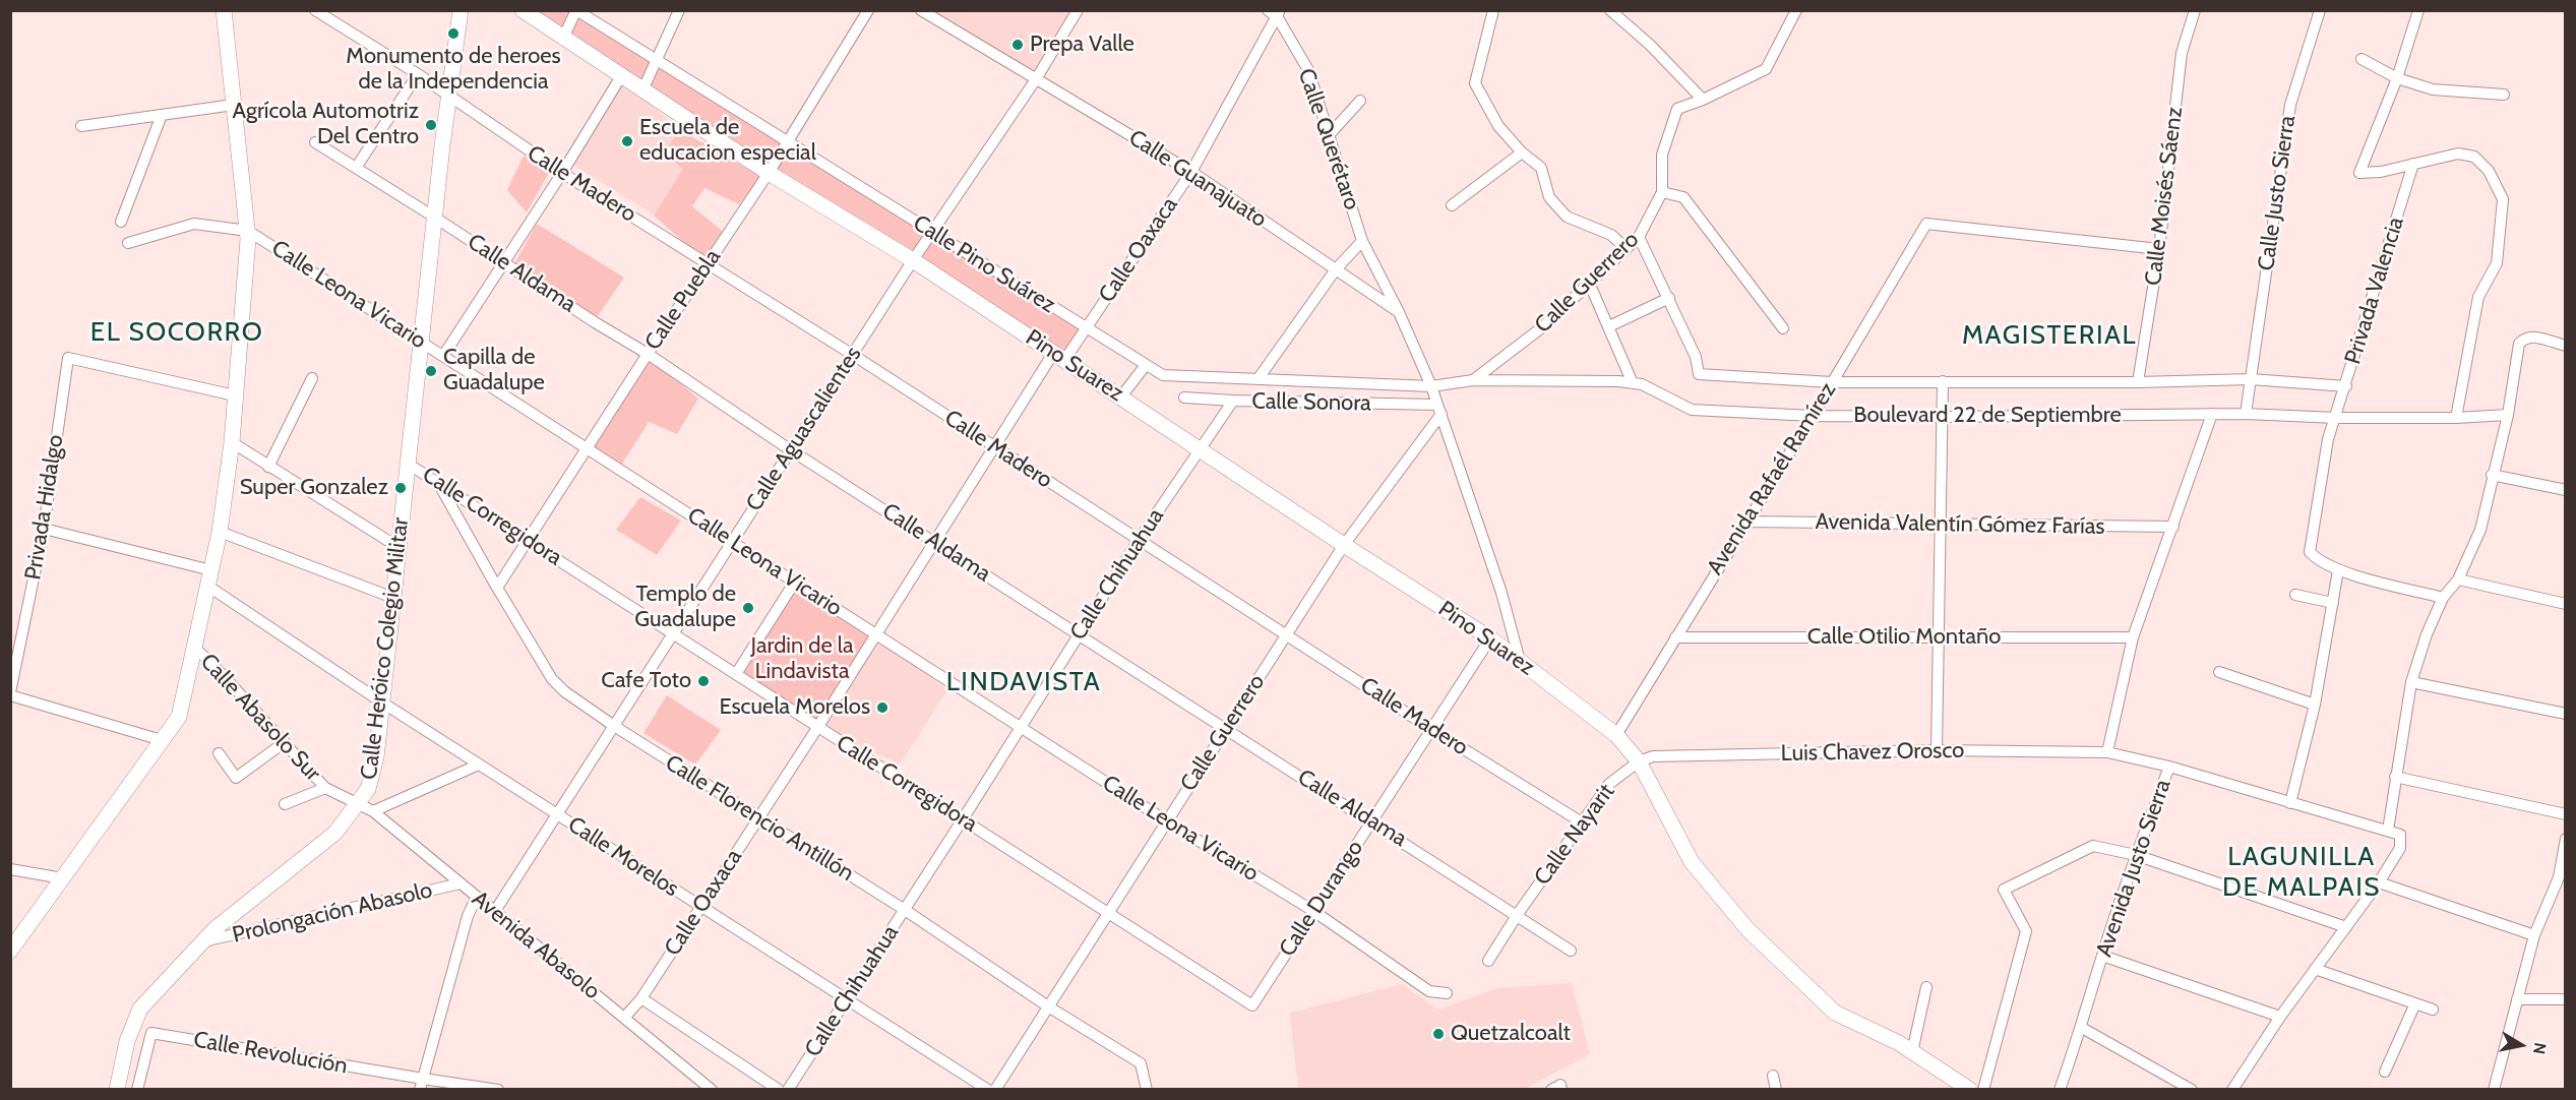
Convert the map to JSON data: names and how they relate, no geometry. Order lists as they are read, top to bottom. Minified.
{"streets":{"street":["Calle Querétaro","Calle Guanajuato","Calle Madero","Calle Justo Sierra","Calle Moisés Sáenz","Calle Oaxaca","Calle Pino Suárez","Calle Aldama","Calle Guerrero","Privada Valencia","Calle Leona Vicario","Calle Puebla","Pino Suarez","Calle Sonora","Boulevard 22 de Septiembre","Calle Aguascalientes","Avenida Rafaél Ramírez","Privada Hidalgo","Calle Corregidora","Avenida Valentín Gómez Farías","Calle Chihuahua","Calle Otilio Montaño","Calle Heróico Colegio Militar","Calle Abasolo Sur","Luis Chavez Orosco","Calle Florencio Antillón","Calle Nayarit","Calle Morelos","Avenida Justo Sierra","Calle Durango","Prolongación Abasolo","Avenida Abasolo","Calle Revolución"]},"crossings":[["Calle Querétaro","Calle Guanajuato"],["Calle Querétaro","Calle Oaxaca"],["Calle Guanajuato","Calle Oaxaca"],["Calle Guanajuato","Calle Aguascalientes"],["Calle Madero","Calle Oaxaca"],["Calle Madero","Calle Guerrero"],["Calle Madero","Calle Puebla"],["Calle Madero","Calle Aguascalientes"],["Calle Madero","Calle Chihuahua"],["Calle Madero","Calle Heróico Colegio Militar"],["Calle Madero","Calle Nayarit"],["Calle Madero","Calle Durango"],["Calle Justo Sierra","Boulevard 22 de Septiembre"],["Calle Moisés Sáenz","Boulevard 22 de Septiembre"],["Calle Moisés Sáenz","Avenida Rafaél Ramírez"],["Calle Oaxaca","Calle Pino Suárez"],["Calle Oaxaca","Calle Aldama"],["Calle Oaxaca","Calle Leona Vicario"],["Calle Oaxaca","Pino Suarez"],["Calle Oaxaca","Calle Corregidora"],["Calle Oaxaca","Calle Florencio Antillón"],["Calle Oaxaca","Calle Morelos"],["Calle Oaxaca","Avenida Abasolo"],["Calle Pino Suárez","Calle Guerrero"],["Calle Pino Suárez","Calle Puebla"],["Calle Pino Suárez","Calle Aguascalientes"],["Calle Aldama","Calle Guerrero"],["Calle Aldama","Calle Puebla"],["Calle Aldama","Calle Aguascalientes"],["Calle Aldama","Calle Chihuahua"],["Calle Aldama","Calle Heróico Colegio Militar"],["Calle Aldama","Calle Nayarit"],["Calle Aldama","Calle Durango"],["Calle Guerrero","Calle Leona Vicario"],["Calle Guerrero","Pino Suarez"],["Calle Guerrero","Calle Sonora"],["Calle Guerrero","Boulevard 22 de Septiembre"],["Calle Guerrero","Calle Corregidora"],["Calle Guerrero","Calle Florencio Antillón"],["Privada Valencia","Boulevard 22 de Septiembre"],["Calle Leona Vicario","Calle Puebla"],["Calle Leona Vicario","Calle Aguascalientes"],["Calle Leona Vicario","Calle Chihuahua"],["Calle Leona Vicario","Calle Heróico Colegio Militar"],["Calle Leona Vicario","Calle Durango"],["Calle Puebla","Pino Suarez"],["Calle Puebla","Calle Corregidora"],["Calle Puebla","Calle Florencio Antillón"],["Pino Suarez","Calle Aguascalientes"],["Pino Suarez","Avenida Rafaél Ramírez"],["Pino Suarez","Calle Chihuahua"],["Pino Suarez","Luis Chavez Orosco"],["Pino Suarez","Calle Nayarit"],["Pino Suarez","Calle Durango"],["Calle Sonora","Calle Chihuahua"],["Boulevard 22 de Septiembre","Avenida Rafaél Ramírez"],["Calle Aguascalientes","Calle Corregidora"],["Calle Aguascalientes","Calle Florencio Antillón"],["Calle Aguascalientes","Calle Morelos"],["Calle Aguascalientes","Avenida Abasolo"],["Avenida Rafaél Ramírez","Avenida Valentín Gómez Farías"],["Avenida Rafaél Ramírez","Calle Otilio Montaño"],["Privada Hidalgo","Calle Morelos"],["Calle Corregidora","Calle Chihuahua"],["Calle Corregidora","Calle Heróico Colegio Militar"],["Calle Corregidora","Calle Florencio Antillón"],["Calle Corregidora","Calle Durango"],["Calle Chihuahua","Calle Florencio Antillón"],["Calle Chihuahua","Calle Morelos"],["Calle Heróico Colegio Militar","Calle Abasolo Sur"],["Calle Heróico Colegio Militar","Calle Morelos"],["Calle Heróico Colegio Militar","Prolongación Abasolo"],["Calle Heróico Colegio Militar","Avenida Abasolo"],["Calle Abasolo Sur","Avenida Abasolo"],["Luis Chavez Orosco","Calle Nayarit"],["Luis Chavez Orosco","Avenida Justo Sierra"],["Prolongación Abasolo","Avenida Abasolo"]],"districts":["EL SOCORRO","MAGISTERIAL","LINDAVISTA","LAGUNILLA DE MALPAIS"],"parks":["Jardin de la Lindavista"],"places":["Monumento de heroes de la Independencia","Prepa Valle","Agrícola Automotriz Del Centro","Escuela de educacion especial","Capilla de Guadalupe","Super Gonzalez","Templo de Guadalupe","Cafe Toto","Escuela Morelos","Quetzalcoalt"],"north":"right"}
